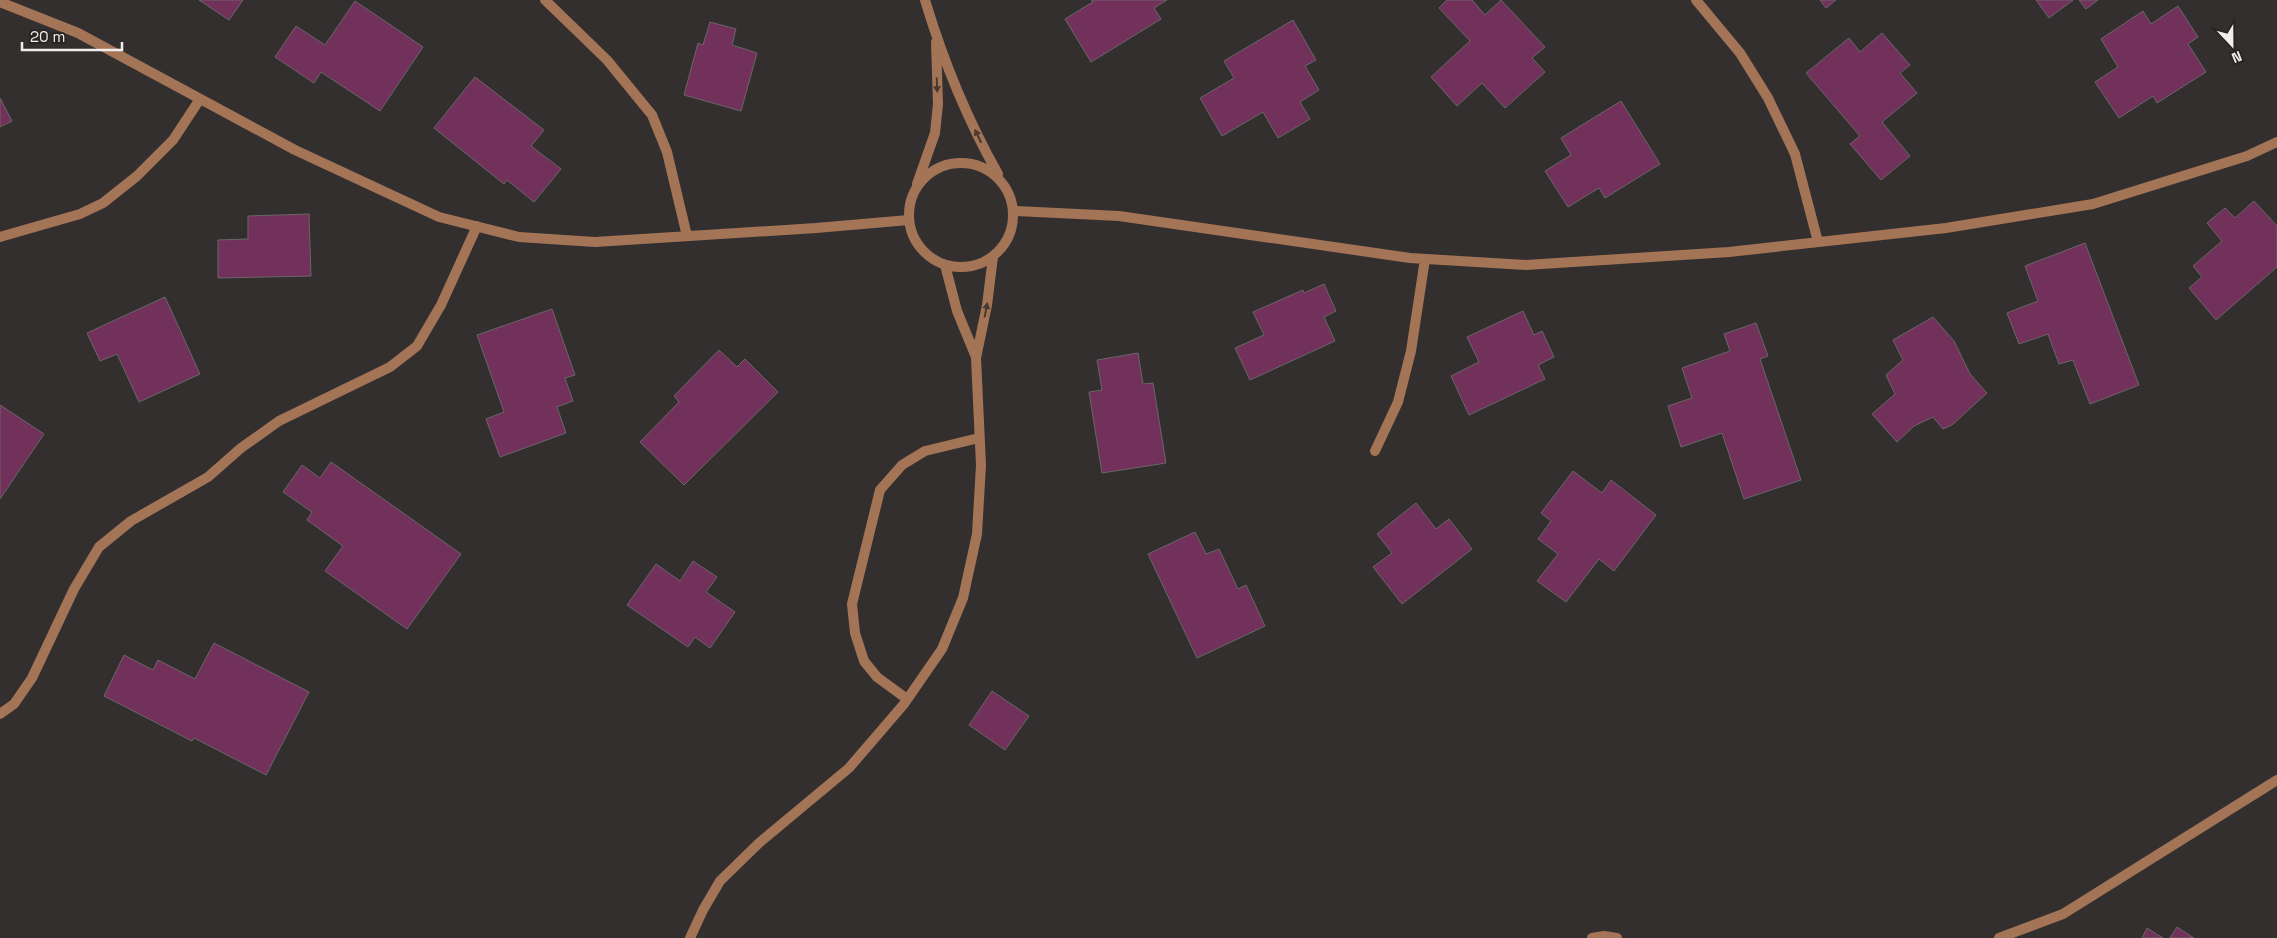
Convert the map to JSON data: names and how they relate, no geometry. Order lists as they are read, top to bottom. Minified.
{"scale_bar":"20 m","north":"bottom"}
